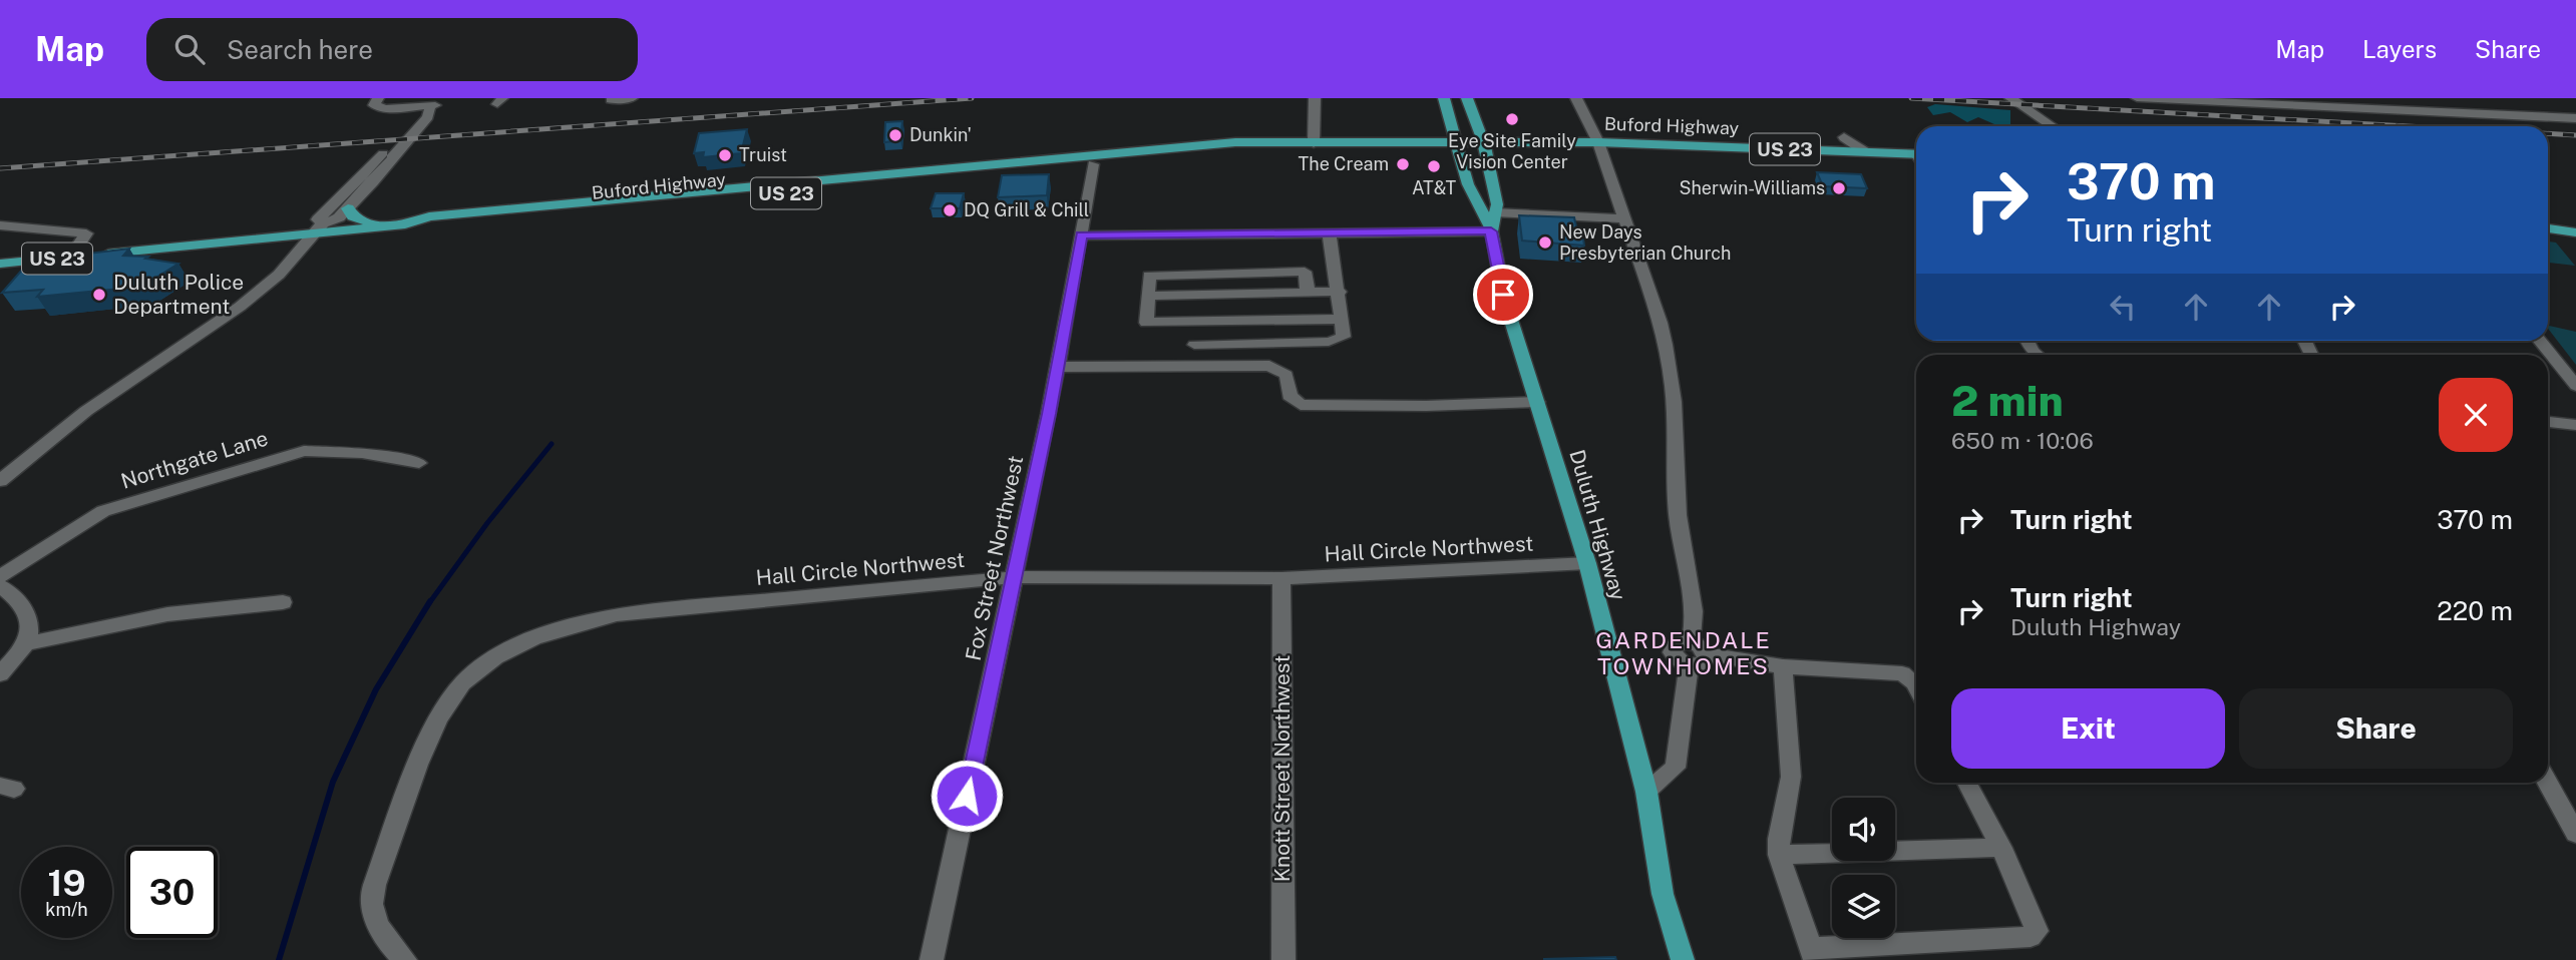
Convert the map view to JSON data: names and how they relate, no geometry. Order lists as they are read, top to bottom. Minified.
{"streets":{"main road":["Buford Highway","US 23","Duluth Highway"],"street":["Northgate Lane","Hall Circle Northwest","Fox Street Northwest","Knott Street Northwest"]},"crossings":[["Buford Highway","Duluth Highway"],["Buford Highway","Fox Street Northwest"],["Duluth Highway","Hall Circle Northwest"],["Hall Circle Northwest","Fox Street Northwest"],["Hall Circle Northwest","Knott Street Northwest"]],"districts":["GARDENDALE TOWNHOMES"],"places":["Eye Site Family Vision Center","Dunkin'","Truist","The Cream","AT&T","Sherwin-Williams","DQ Grill & Chill","New Days Presbyterian Church","Duluth Police Department"],"page":{"header":"Map","search":"Search here","nav":["Map","Layers","Share"],"turn":["370 m","Turn right"],"heading":["2 min","650 m · 10:06"],"list":[{"name":"Turn right","value":"370 m"},{"name":"Turn right","note":"Duluth Highway","value":"220 m"}],"buttons":["Exit","Share"],"speed":"19 km/h","limit":"30"}}
